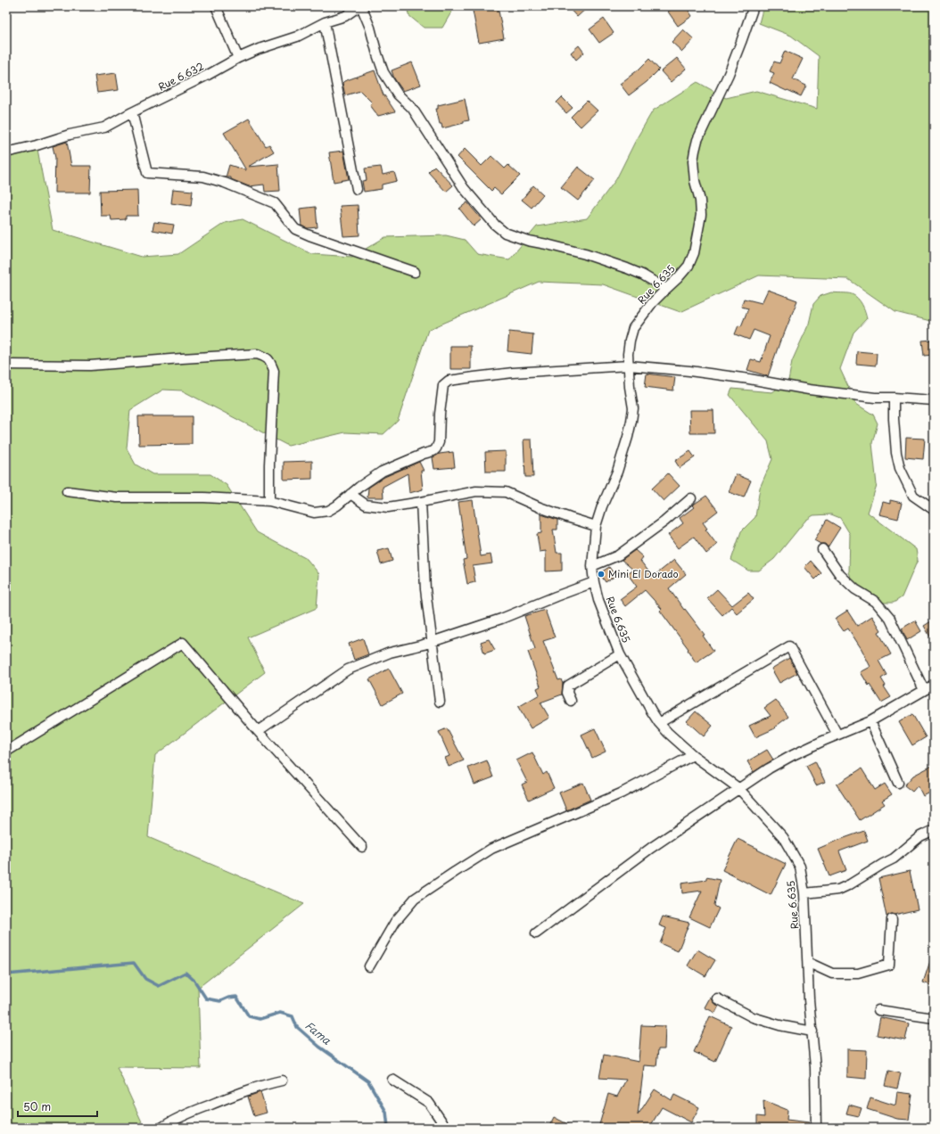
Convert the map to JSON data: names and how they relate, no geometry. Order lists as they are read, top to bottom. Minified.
{"streets":{"street":["Rue 6.632","Rue 6.635"]},"water":["Fama"],"places":["Mini El Dorado"],"scale_bar":"50 m"}
